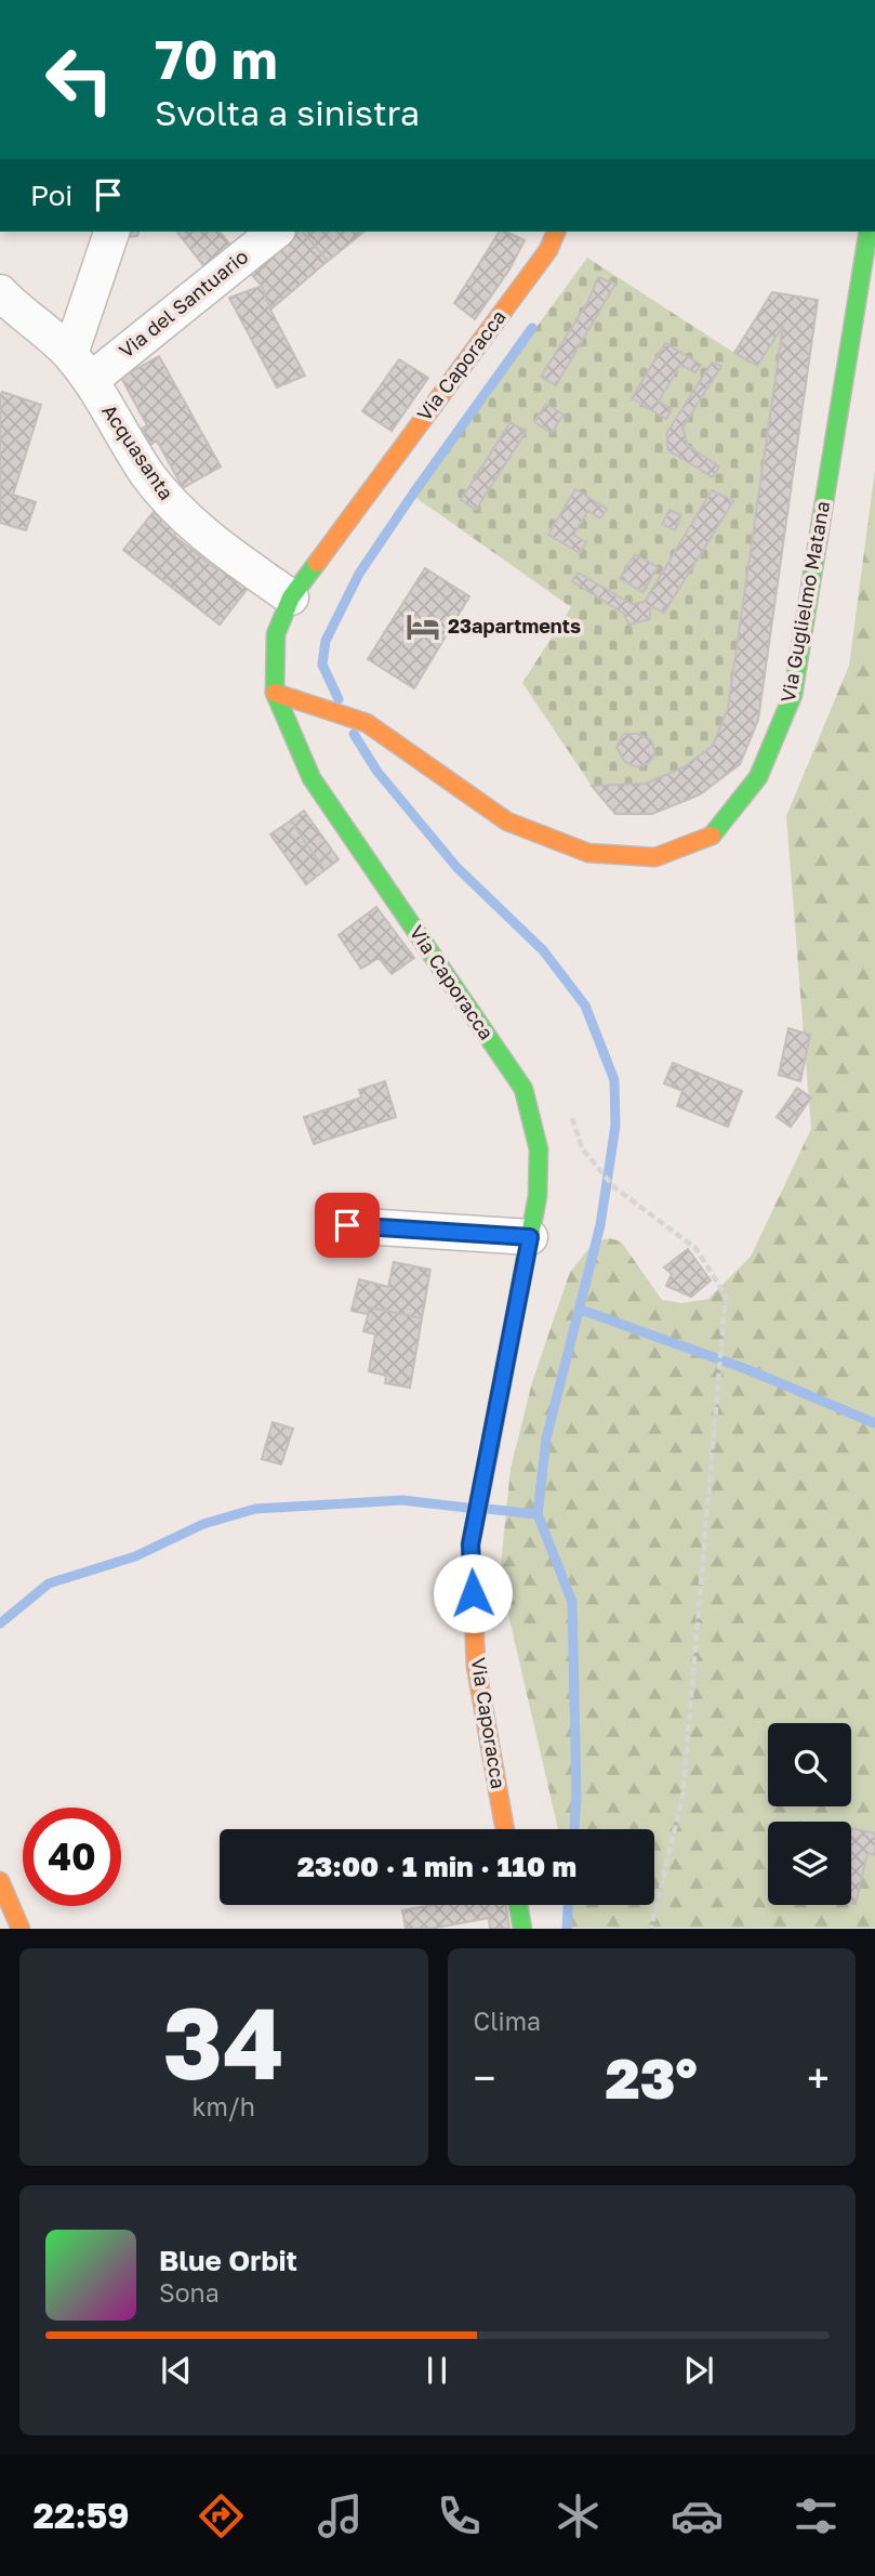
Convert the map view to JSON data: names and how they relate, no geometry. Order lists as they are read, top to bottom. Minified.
{"streets":{"street":["Via del Santuario","Via Caporacca","Acquasanta","Via Guglielmo Matana"]},"crossings":[["Via del Santuario","Acquasanta"],["Via Caporacca","Acquasanta"],["Via Caporacca","Via Guglielmo Matana"]],"places":{"hotel":["23apartments"]},"page":{"turn":["70 m","Svolta a sinistra"],"then":"Poi","limit":"40","trip":"23:00 · 1 min · 110 m","tile":[["34","km/h"],"Clima"],"heat":["−","23°","+"],"song":["Blue Orbit","Sona"],"tabs":"22:59"}}
